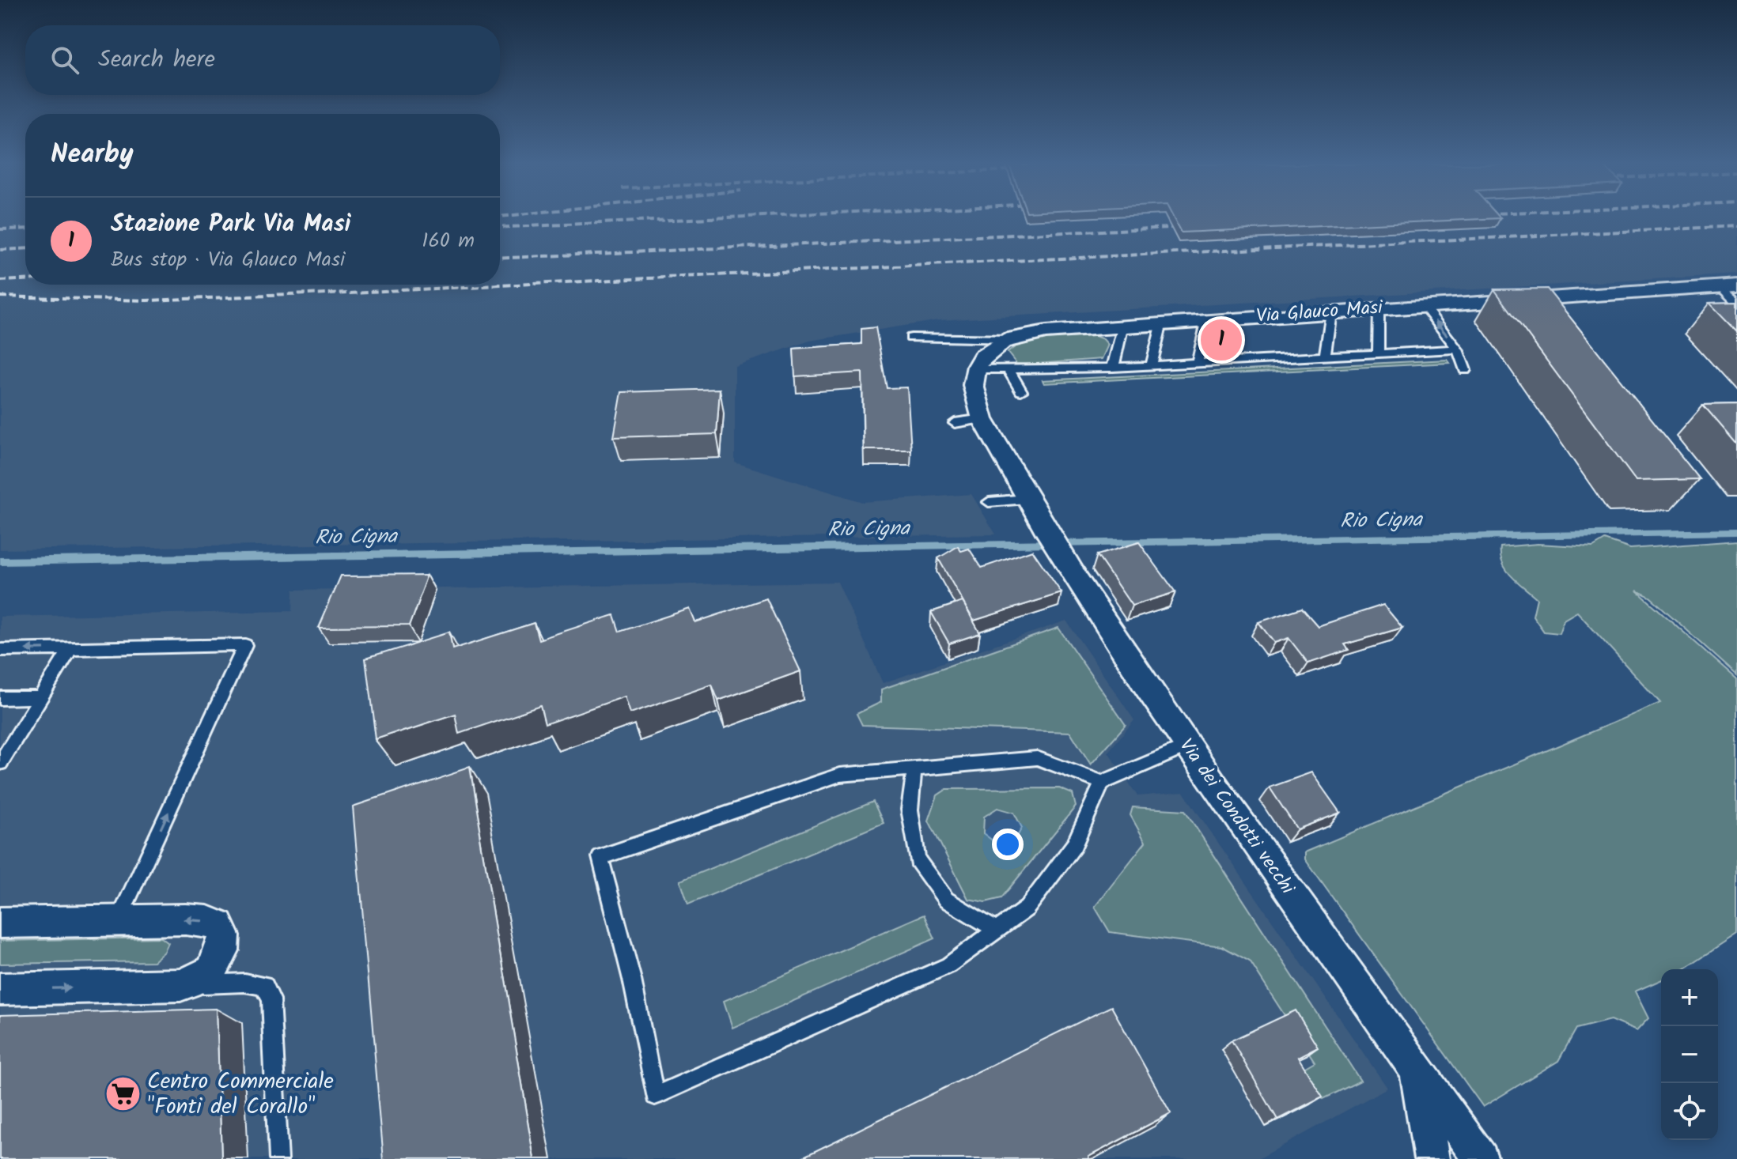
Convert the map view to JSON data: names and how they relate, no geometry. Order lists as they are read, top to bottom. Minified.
{"streets":{"street":["Via Glauco Masi","Via dei Condotti vecchi"]},"water":["Rio Cigna"],"places":{"supermarket":["Centro Commerciale \"Fonti del Corallo\""]},"page":{"search":"Search here","heading":"Nearby","list":[{"mark":"1","name":"Stazione Park Via Masi","note":"Bus stop · Via Glauco Masi","value":"160 m"}],"pins":"1","map_buttons":["+","−"]}}
